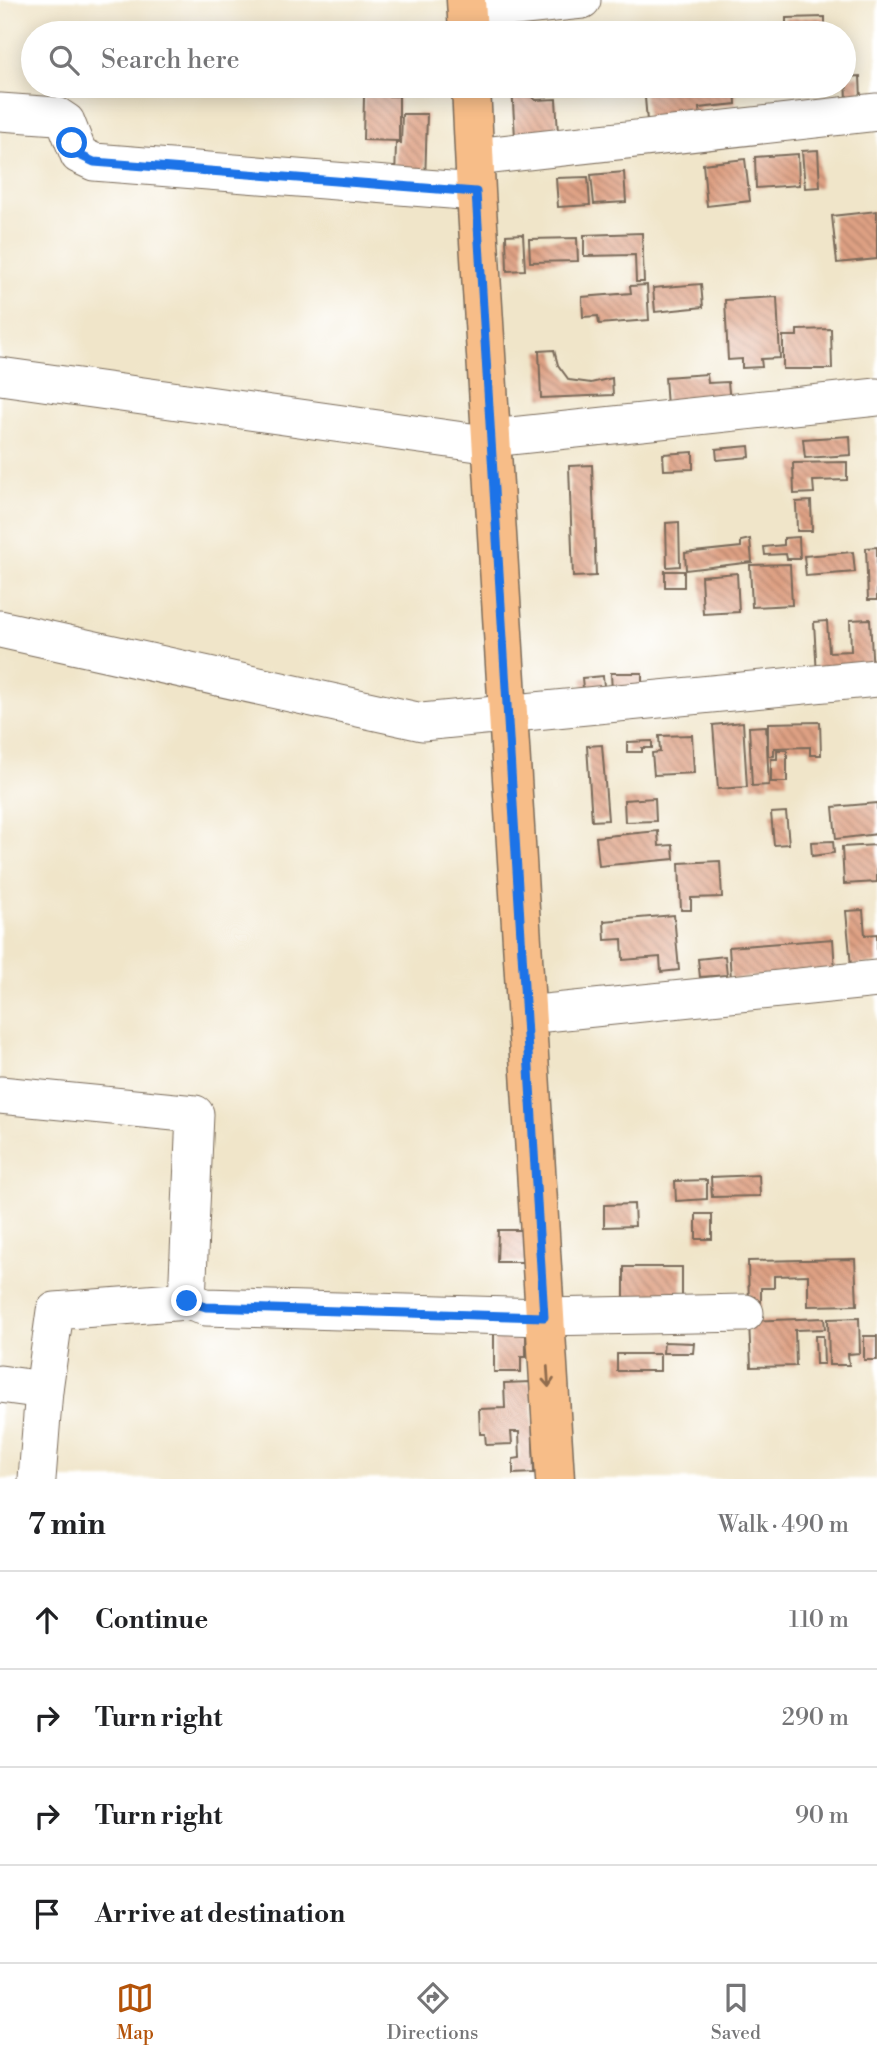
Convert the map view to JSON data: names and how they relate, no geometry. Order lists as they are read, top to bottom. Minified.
{"page":{"search":"Search here","heading":["7 min","Walk · 490 m"],"list":[["Continue","110 m"],["Turn right","290 m"],["Turn right","90 m"],"Arrive at destination"],"nav":["Map","Directions","Saved"]}}
